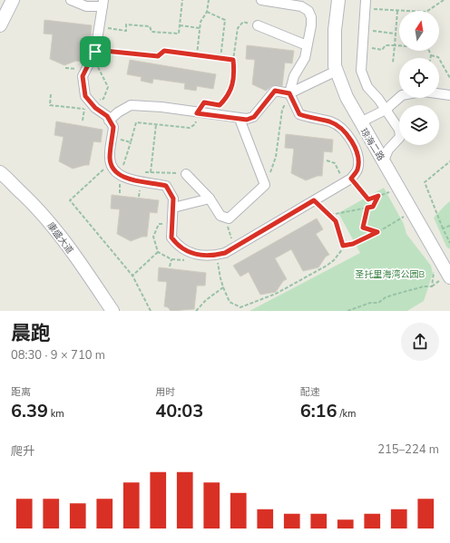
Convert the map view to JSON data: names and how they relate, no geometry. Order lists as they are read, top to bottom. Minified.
{"streets":{"street":["琼海二路","康盛大道"]},"parks":["圣托里海湾公园B"],"north":"top","page":{"heading":["晨跑","08:30 · 9 × 710 m"],"stats":[["距离","6.39 km"],["用时","40:03"],["配速","6:16 /km"]],"chart":["爬升","215–224 m"]}}
